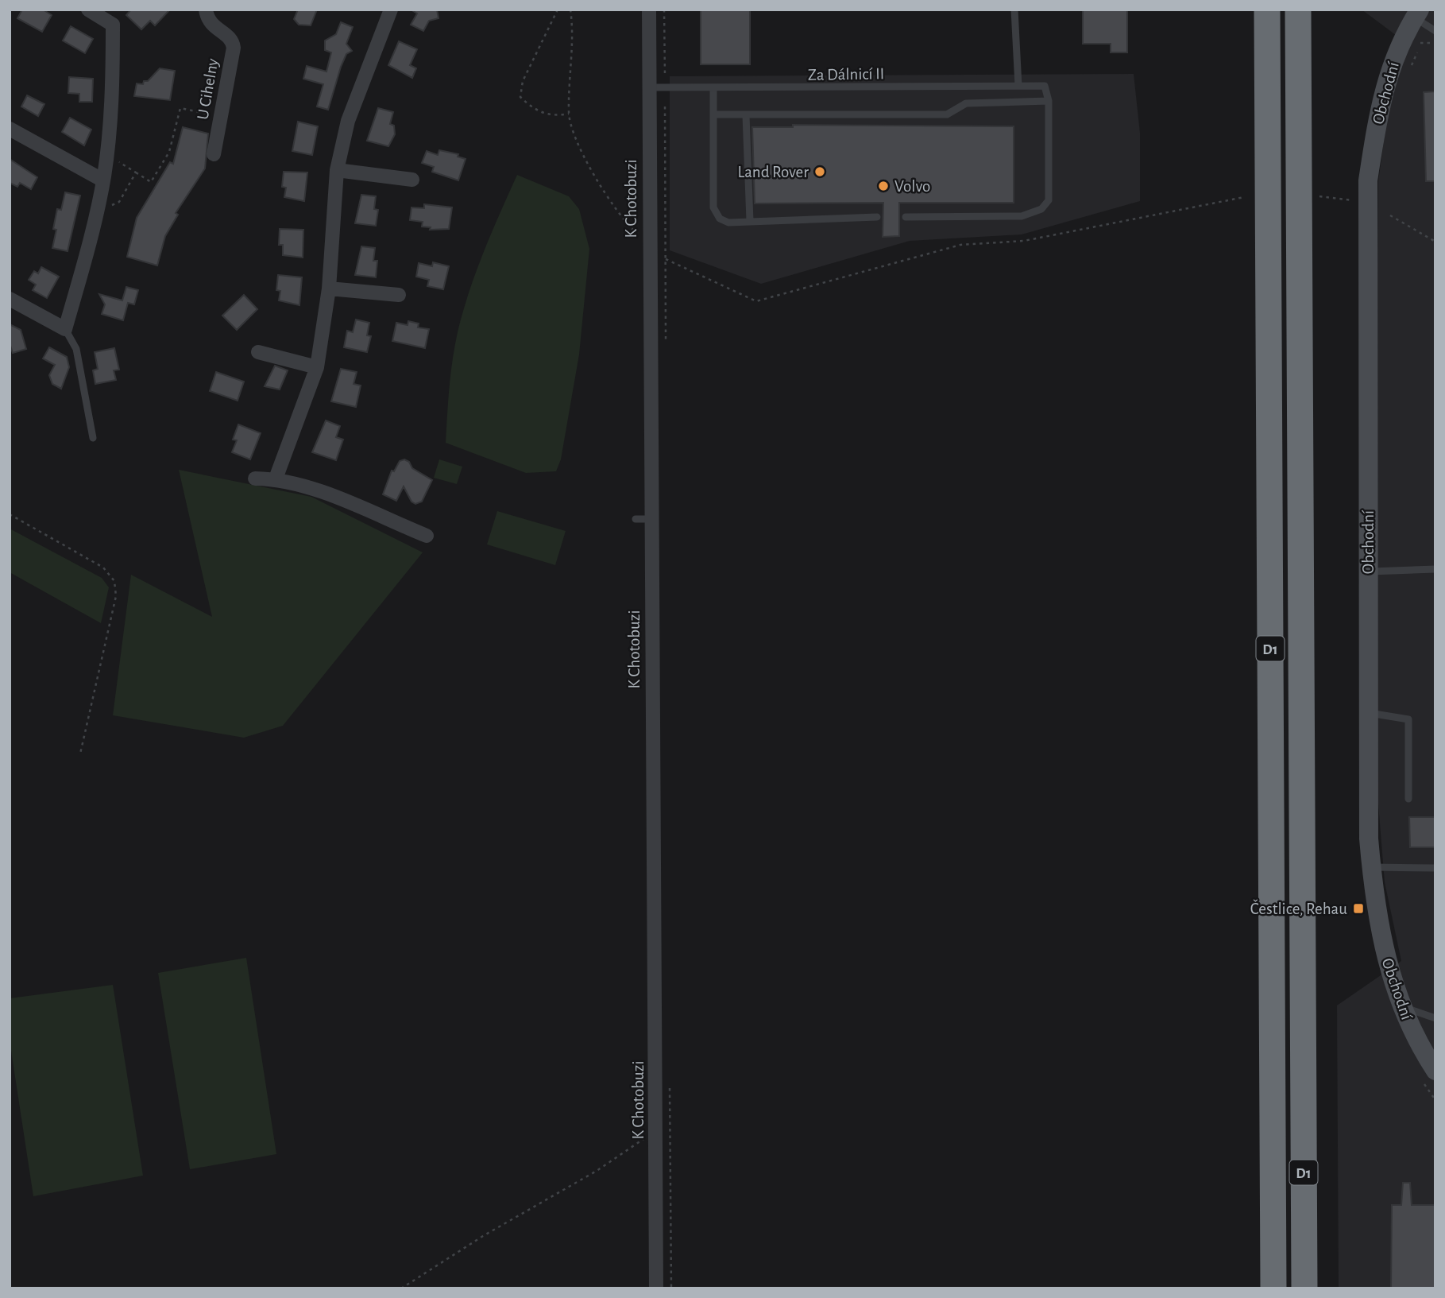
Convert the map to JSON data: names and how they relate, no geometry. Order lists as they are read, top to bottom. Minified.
{"streets":{"highway":["D1"],"street":["U Cihelny","Obchodní","K Chotobuzi"],"lane":["Za Dálnicí II"]},"crossings":[["Za Dálnicí II","K Chotobuzi"]],"places":{"other":["Land Rover","Volvo"],"transit":["Čestlice, Rehau"]}}
